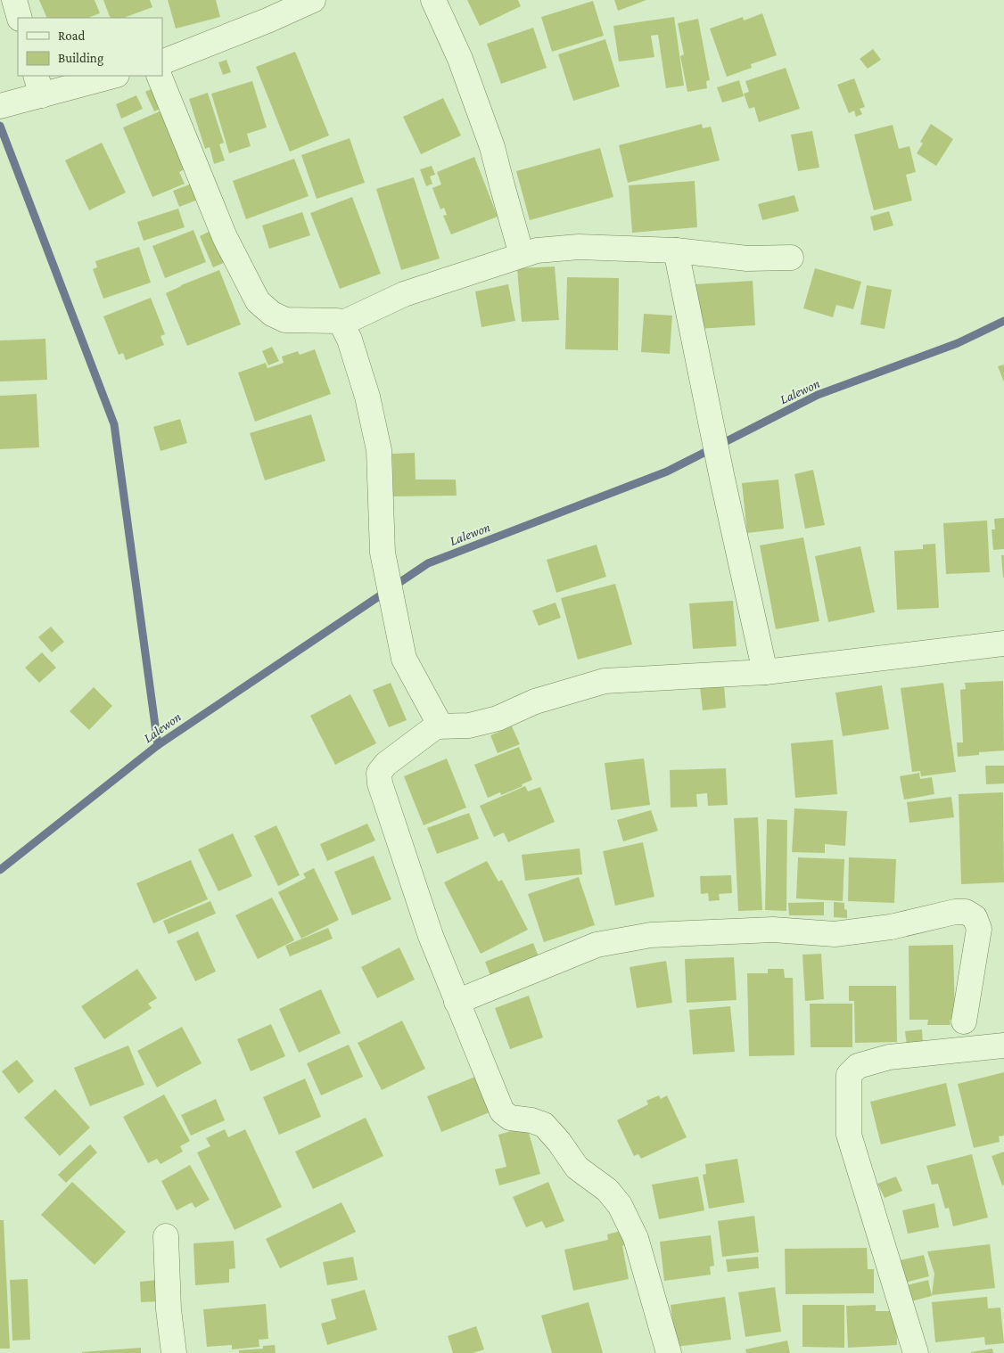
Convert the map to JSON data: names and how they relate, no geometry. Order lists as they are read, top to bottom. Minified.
{"water":["Lalewon"],"legend":["Road","Building"]}
